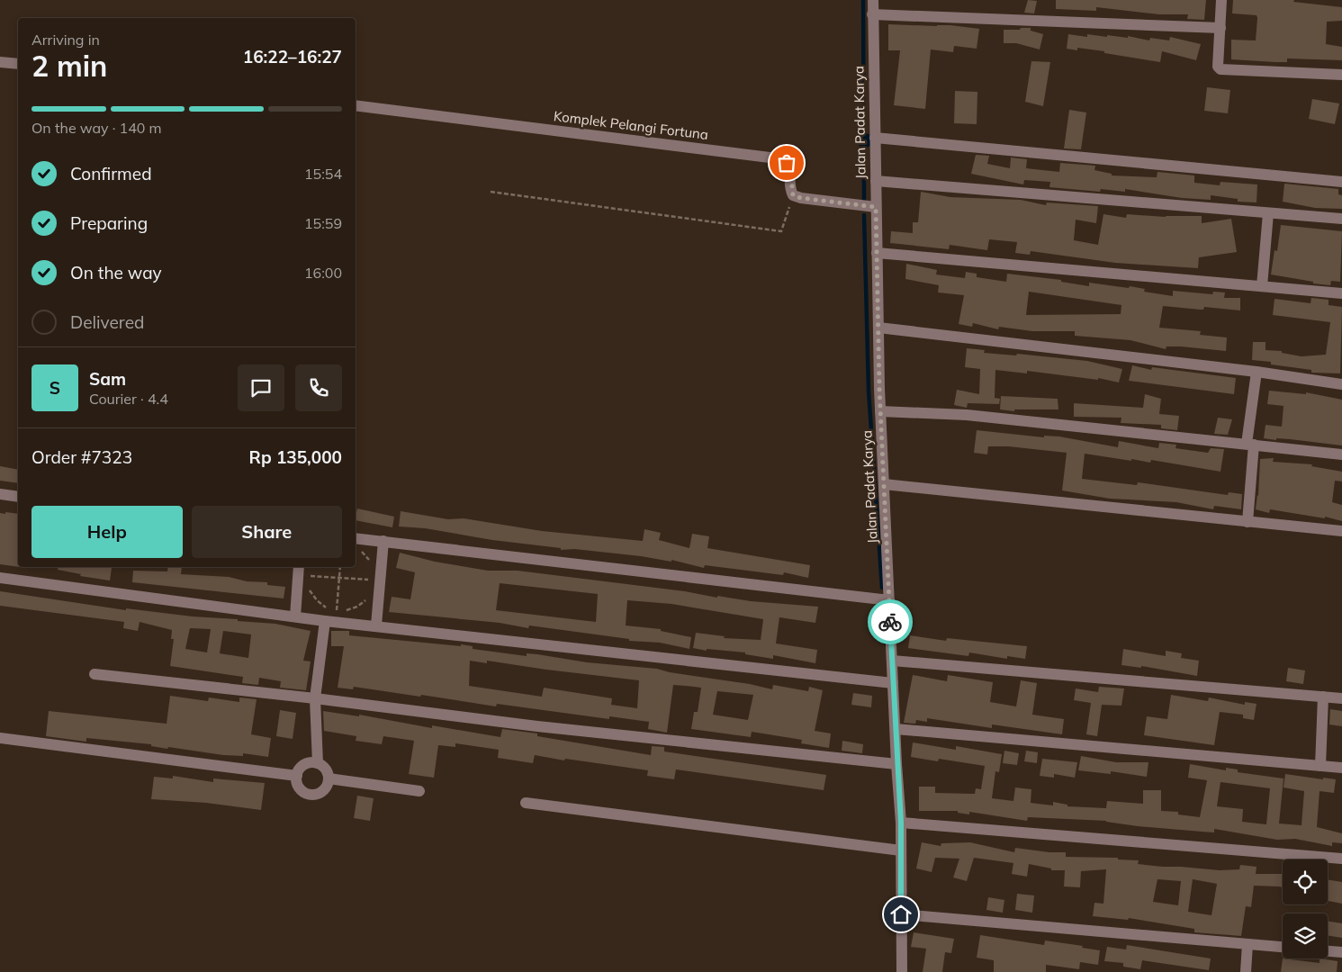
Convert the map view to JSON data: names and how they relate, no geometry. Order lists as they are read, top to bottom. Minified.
{"streets":{"street":["Jalan Padat Karya","Komplek Pelangi Fortuna"]},"page":{"heading":["2 min","Arriving in","16:22–16:27"],"panel":["Sam","Courier · 4.4","Order #7323","Rp 135,000"],"bar":"On the way · 140 m","list":[["Confirmed","15:54"],["Preparing","15:59"],["On the way","16:00"],"Delivered"],"round":"S","buttons":["Help","Share"]}}
